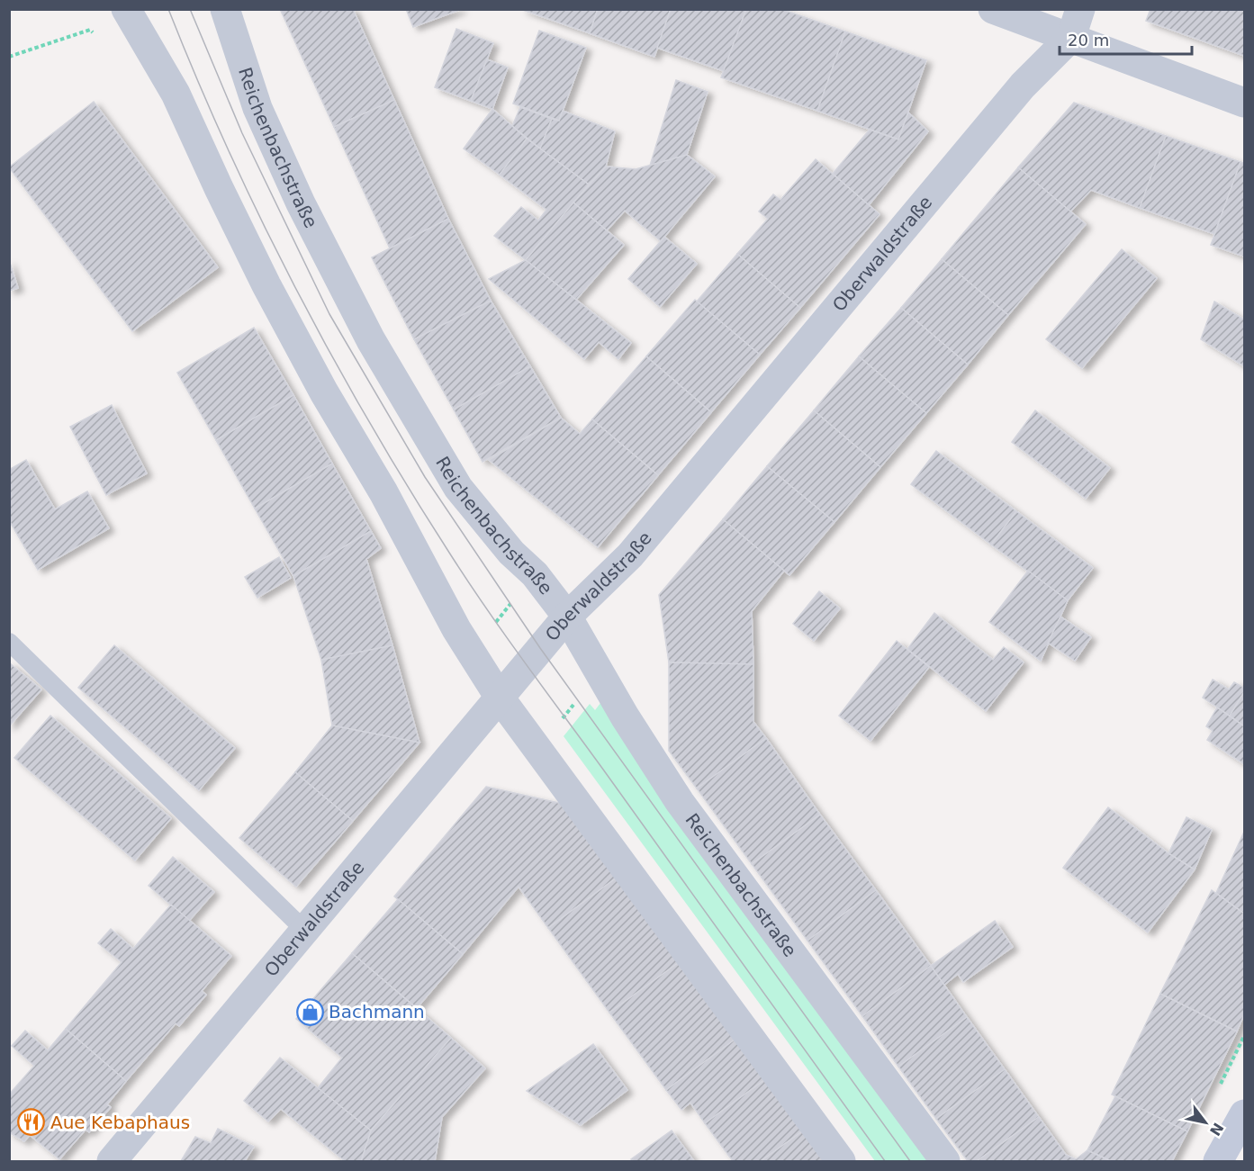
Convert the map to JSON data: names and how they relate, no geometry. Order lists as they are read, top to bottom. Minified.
{"streets":{"street":["Reichenbachstraße","Oberwaldstraße"]},"crossings":[["Reichenbachstraße","Oberwaldstraße"]],"places":{"shop":["Bachmann"],"restaurant":["Aue Kebaphaus"]},"scale_bar":"20 m","north":"bottom right"}
